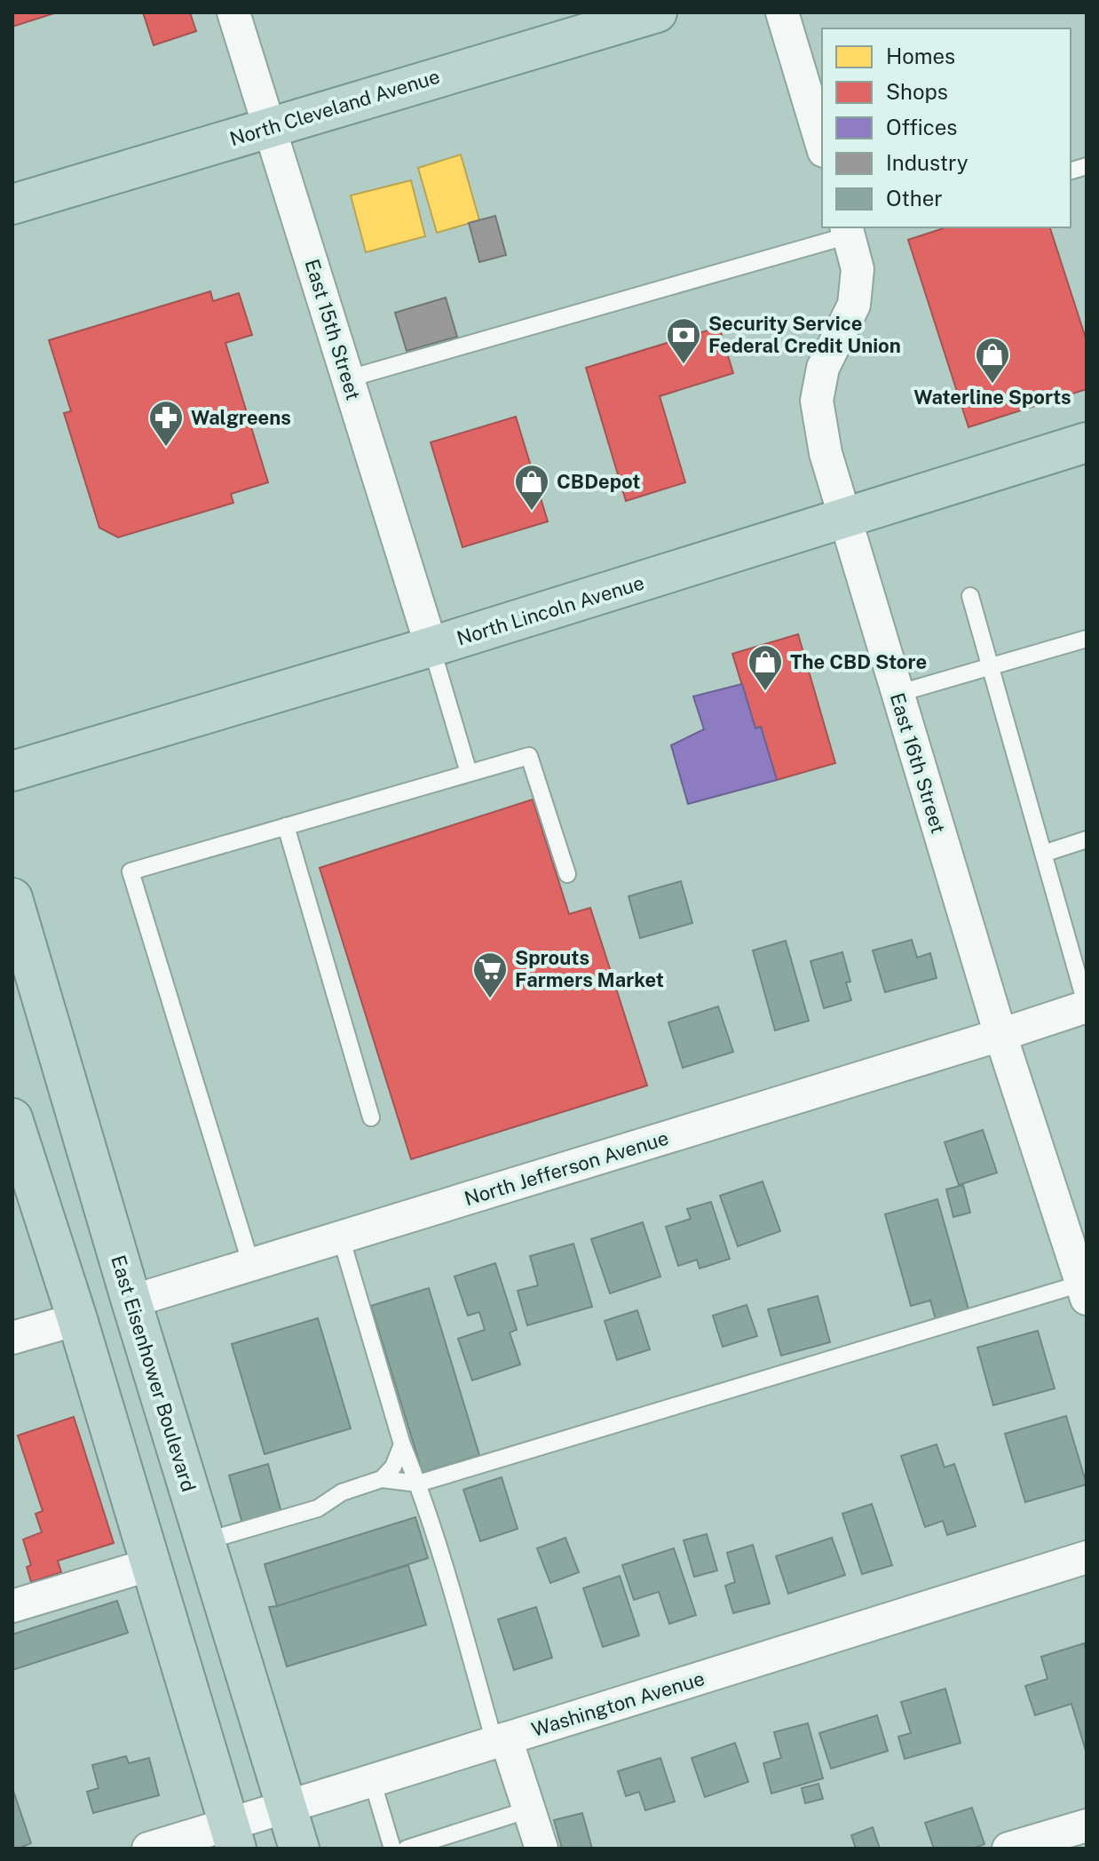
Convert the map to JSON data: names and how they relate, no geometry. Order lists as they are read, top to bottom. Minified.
{"streets":{"highway":["North Cleveland Avenue","North Lincoln Avenue","East Eisenhower Boulevard"],"street":["East 15th Street","East 16th Street","North Jefferson Avenue","Washington Avenue"]},"crossings":[["North Cleveland Avenue","East 15th Street"],["East 15th Street","North Lincoln Avenue"],["North Lincoln Avenue","East 16th Street"],["East 16th Street","North Jefferson Avenue"],["North Jefferson Avenue","East Eisenhower Boulevard"],["East Eisenhower Boulevard","Washington Avenue"]],"places":{"bank":["Security Service Federal Credit Union"],"shop":["Waterline Sports","CBDepot","The CBD Store"],"pharmacy":["Walgreens"],"supermarket":["Sprouts Farmers Market"]},"legend":["Homes","Shops","Offices","Industry","Other"]}
